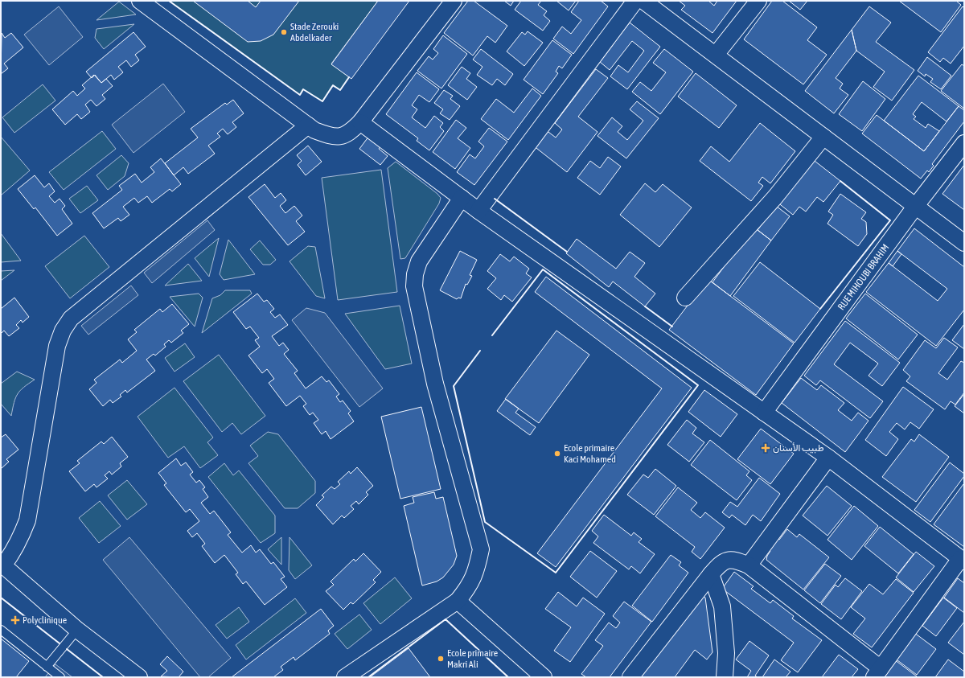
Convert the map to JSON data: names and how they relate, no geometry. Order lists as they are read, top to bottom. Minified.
{"streets":{"street":["RUE MIHOUBI BRAHIM"]},"places":{"other":["Stade Zerouki Abdelkader","Ecole primaire Kaci Mohamed","Ecole primaire Makri Ali"],"health":["طبيب الأسنان","Polyclinique"]}}
